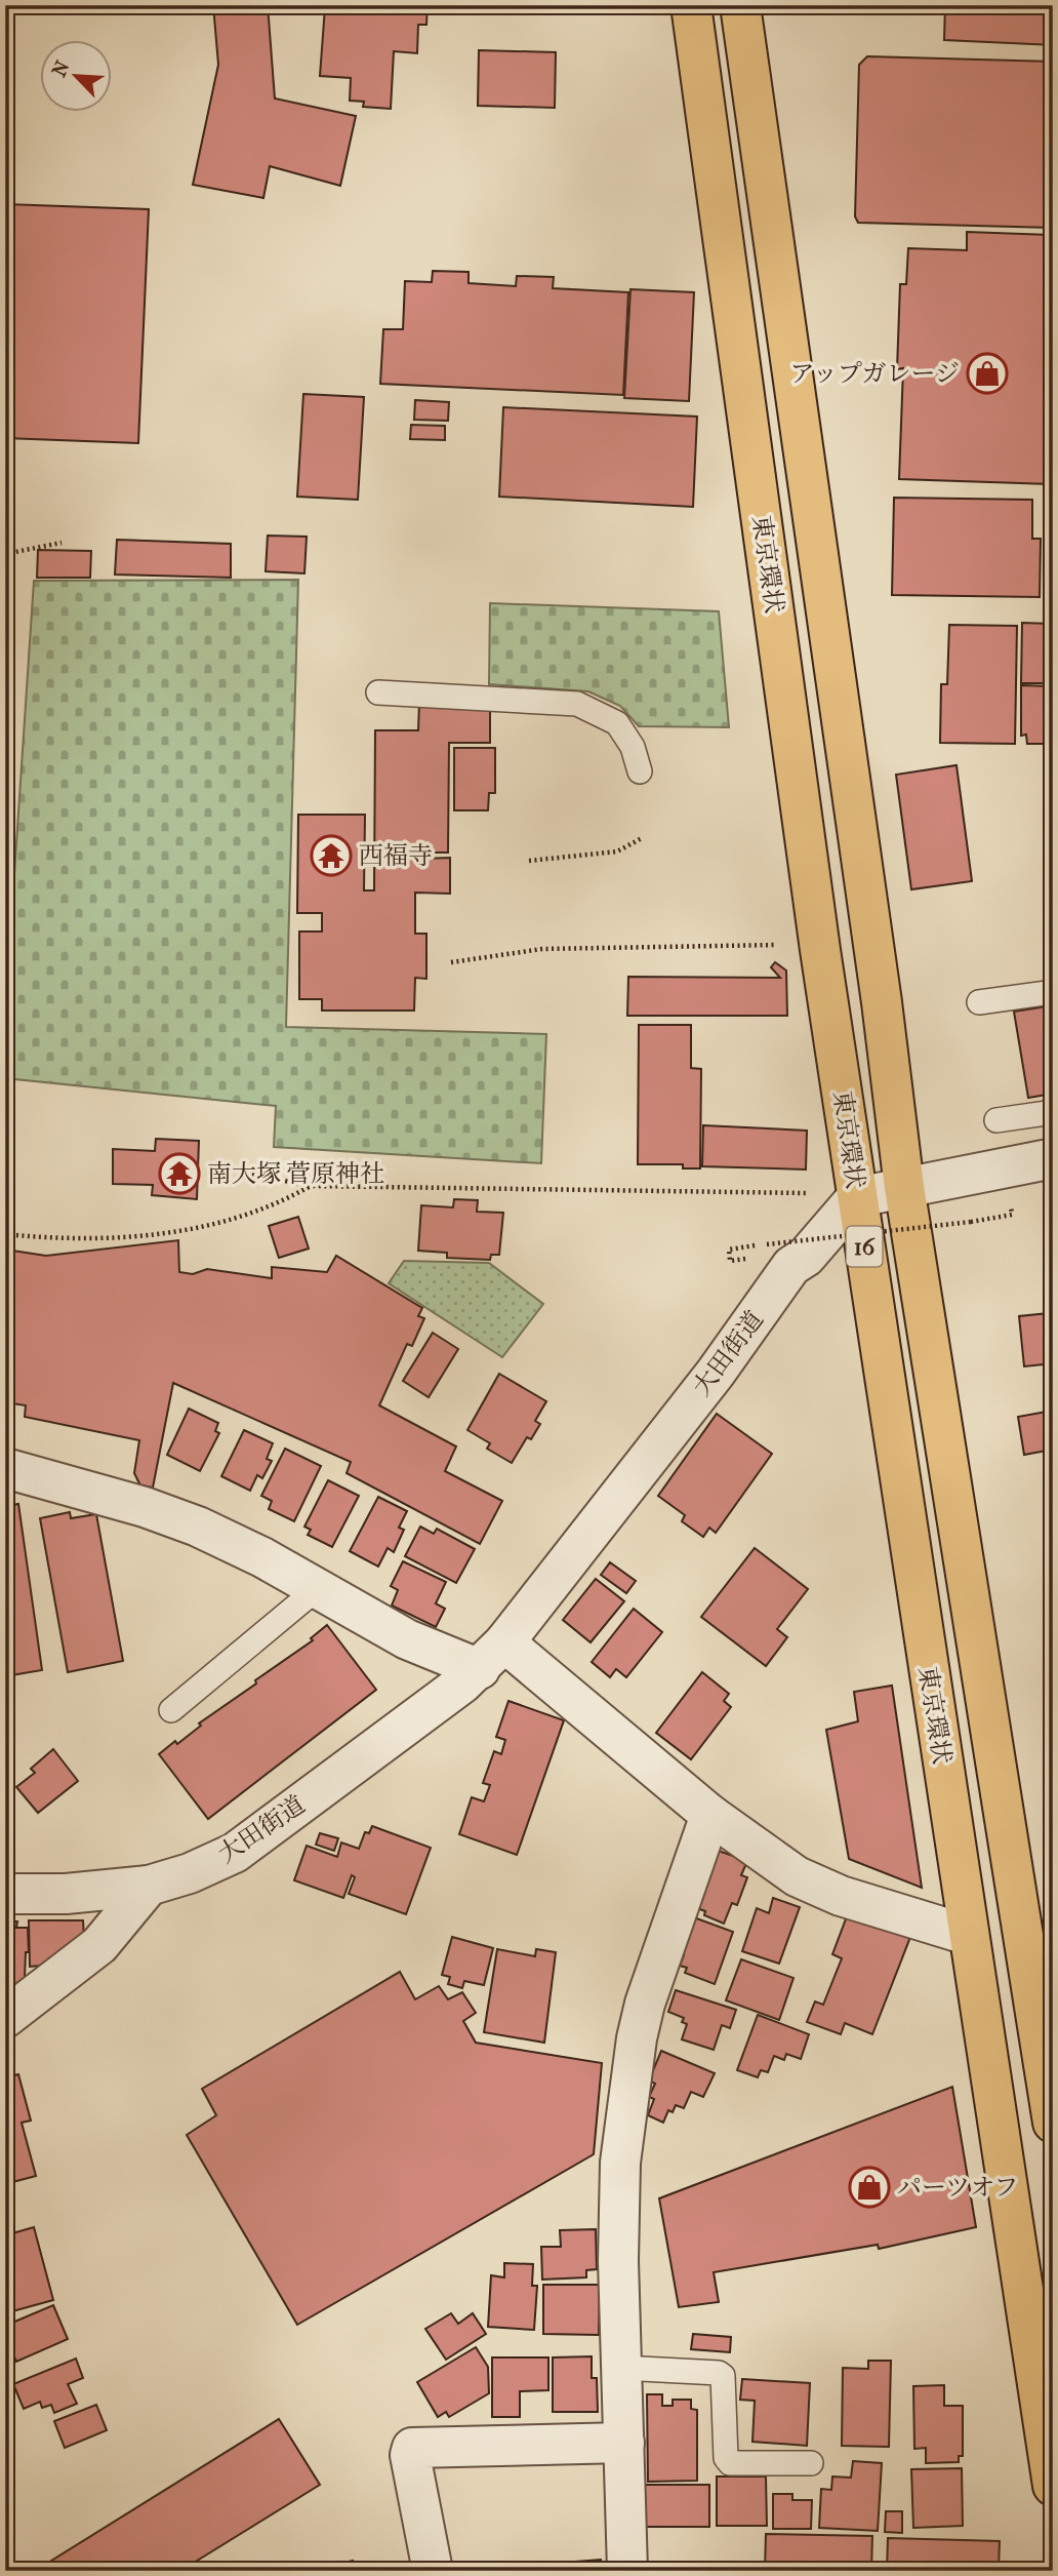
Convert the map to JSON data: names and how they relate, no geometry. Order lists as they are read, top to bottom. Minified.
{"streets":{"highway":["東京環状","16"],"street":["大田街道"]},"crossings":[["東京環状","大田街道"]],"places":{"shop":["アップガレージ","パーツオフ"],"temple":["西福寺","南大塚 菅原神社"]},"north":"top left"}
